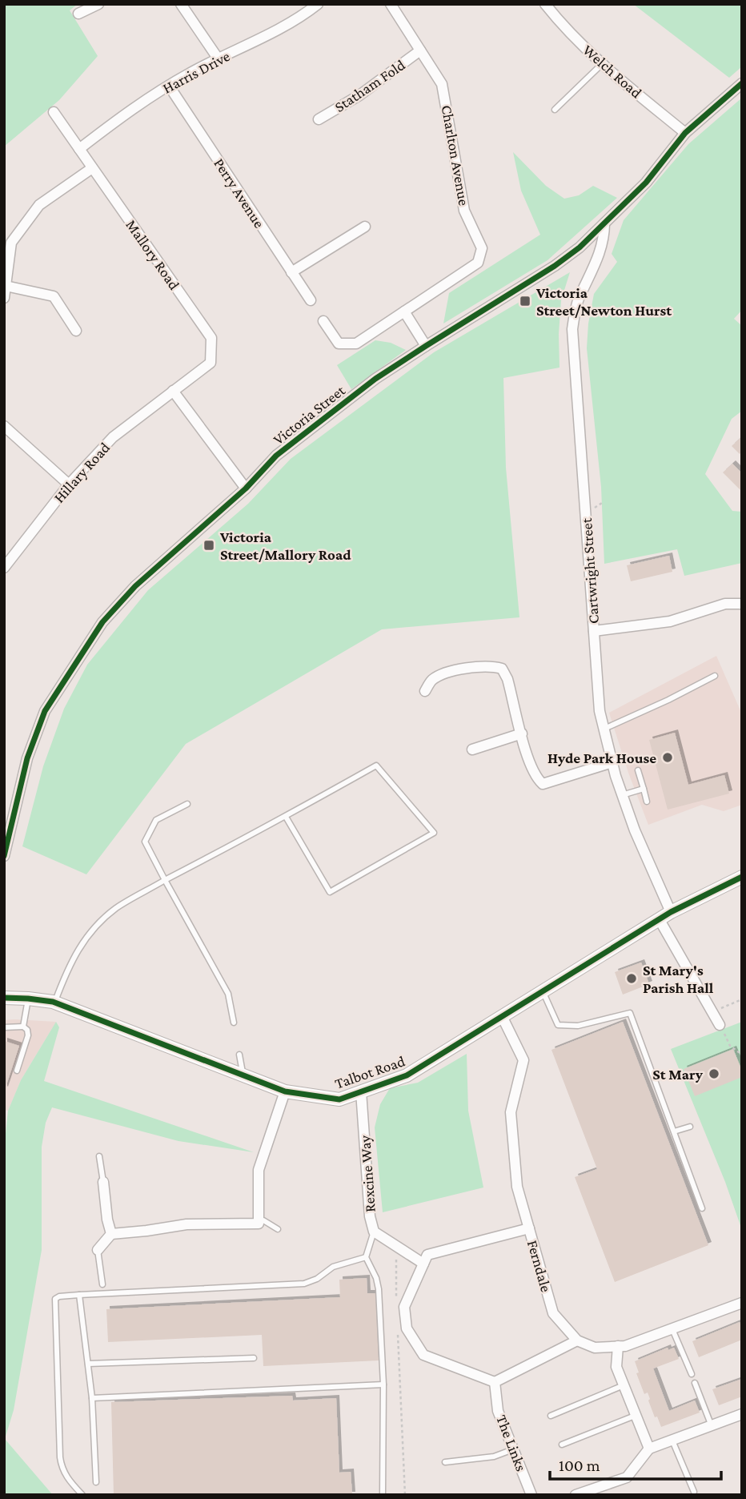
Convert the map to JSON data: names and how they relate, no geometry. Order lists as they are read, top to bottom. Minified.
{"streets":{"street":["Welch Road","Harris Drive","Statham Fold","Charlton Avenue","Perry Avenue","Mallory Road","Victoria Street","Hillary Road","Cartwright Street","Talbot Road","Rexcine Way","Ferndale","The Links"]},"crossings":[["Welch Road","Victoria Street"],["Harris Drive","Perry Avenue"],["Harris Drive","Mallory Road"],["Statham Fold","Charlton Avenue"],["Mallory Road","Hillary Road"],["Victoria Street","Cartwright Street"],["Cartwright Street","Talbot Road"],["Talbot Road","Rexcine Way"],["Talbot Road","Ferndale"]],"places":{"transit":["Victoria Street/Newton Hurst","Victoria Street/Mallory Road"],"other":["Hyde Park House","St Mary's Parish Hall","St Mary"]},"scale_bar":"100 m"}
